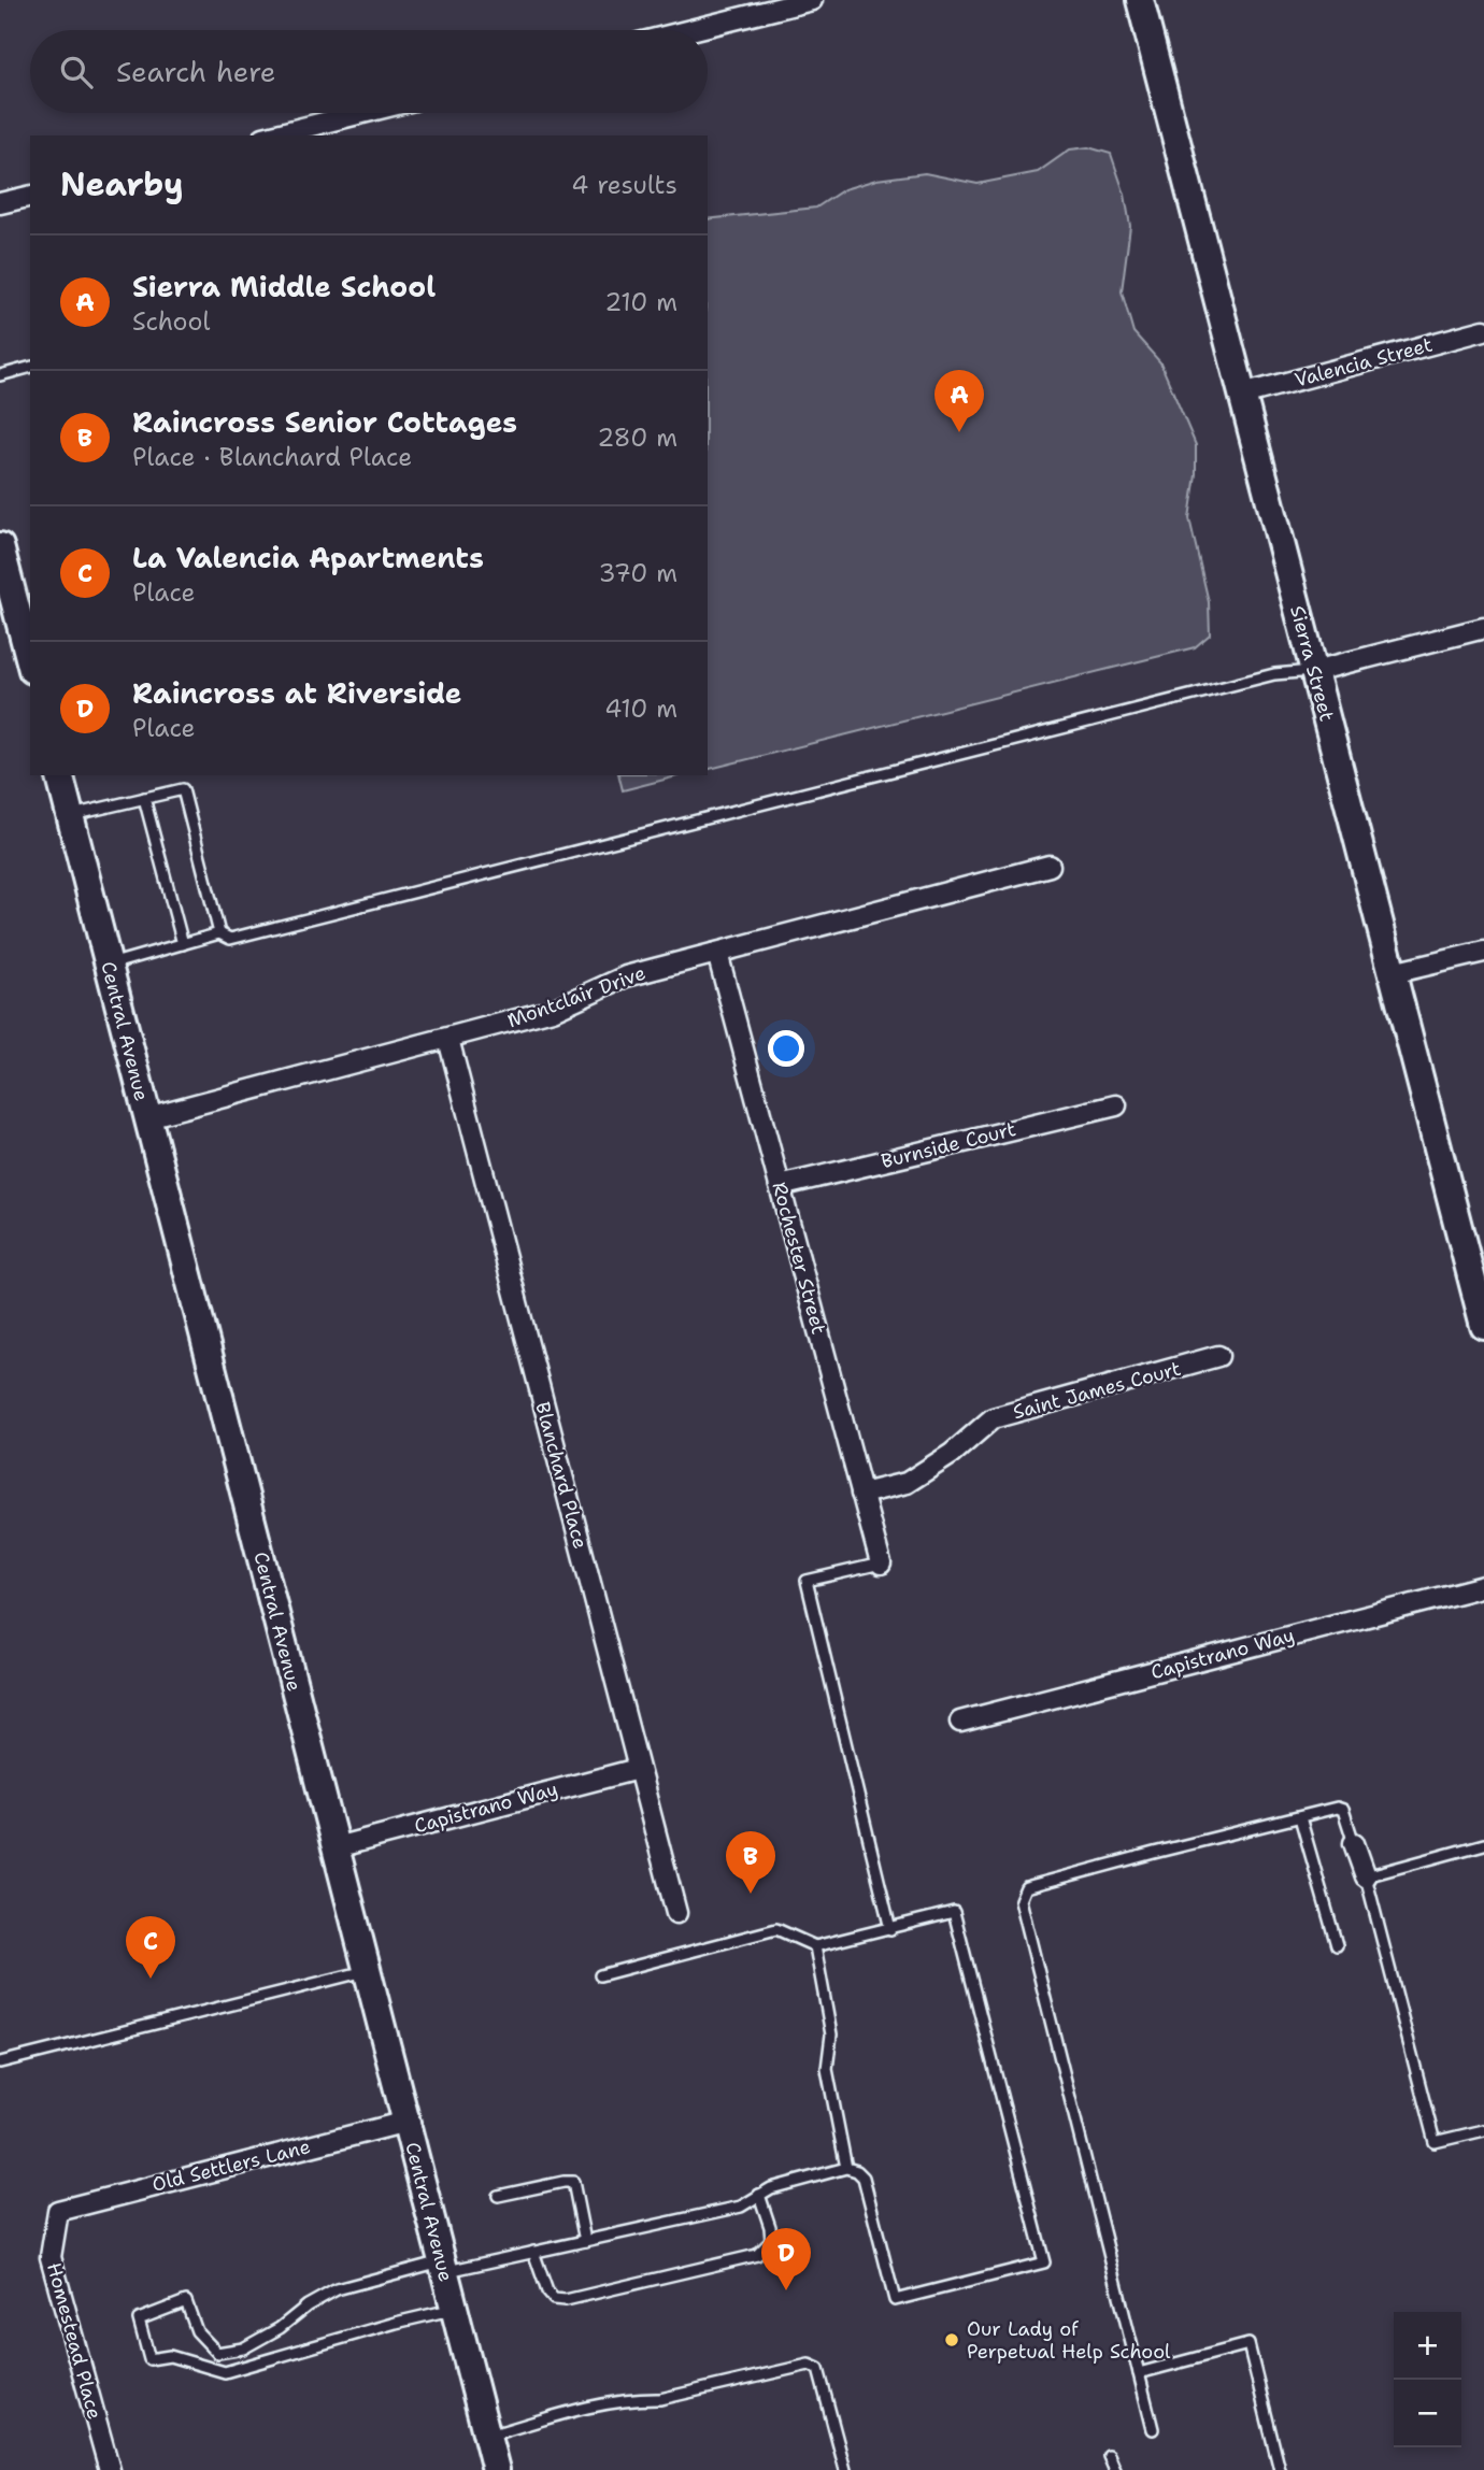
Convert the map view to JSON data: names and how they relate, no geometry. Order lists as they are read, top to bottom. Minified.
{"streets":{"main road":["Sierra Street","Central Avenue"],"street":["Valencia Street","Montclair Drive","Burnside Court","Rochester Street","Saint James Court","Blanchard Place","Capistrano Way","Old Settlers Lane","Homestead Place"]},"crossings":[["Valencia Street","Sierra Street"],["Montclair Drive","Central Avenue"],["Montclair Drive","Rochester Street"],["Montclair Drive","Blanchard Place"],["Central Avenue","Capistrano Way"],["Central Avenue","Old Settlers Lane"],["Burnside Court","Rochester Street"],["Rochester Street","Saint James Court"],["Blanchard Place","Capistrano Way"],["Old Settlers Lane","Homestead Place"]],"places":["Our Lady of Perpetual Help School"],"page":{"search":"Search here","heading":["Nearby","4 results"],"list":[{"mark":"A","name":"Sierra Middle School","note":"School","value":"210 m"},{"mark":"B","name":"Raincross Senior Cottages","note":"Place · Blanchard Place","value":"280 m"},{"mark":"C","name":"La Valencia Apartments","note":"Place","value":"370 m"},{"mark":"D","name":"Raincross at Riverside","note":"Place","value":"410 m"}],"pins":["A","B","C","D"],"map_buttons":["+","−"]}}
